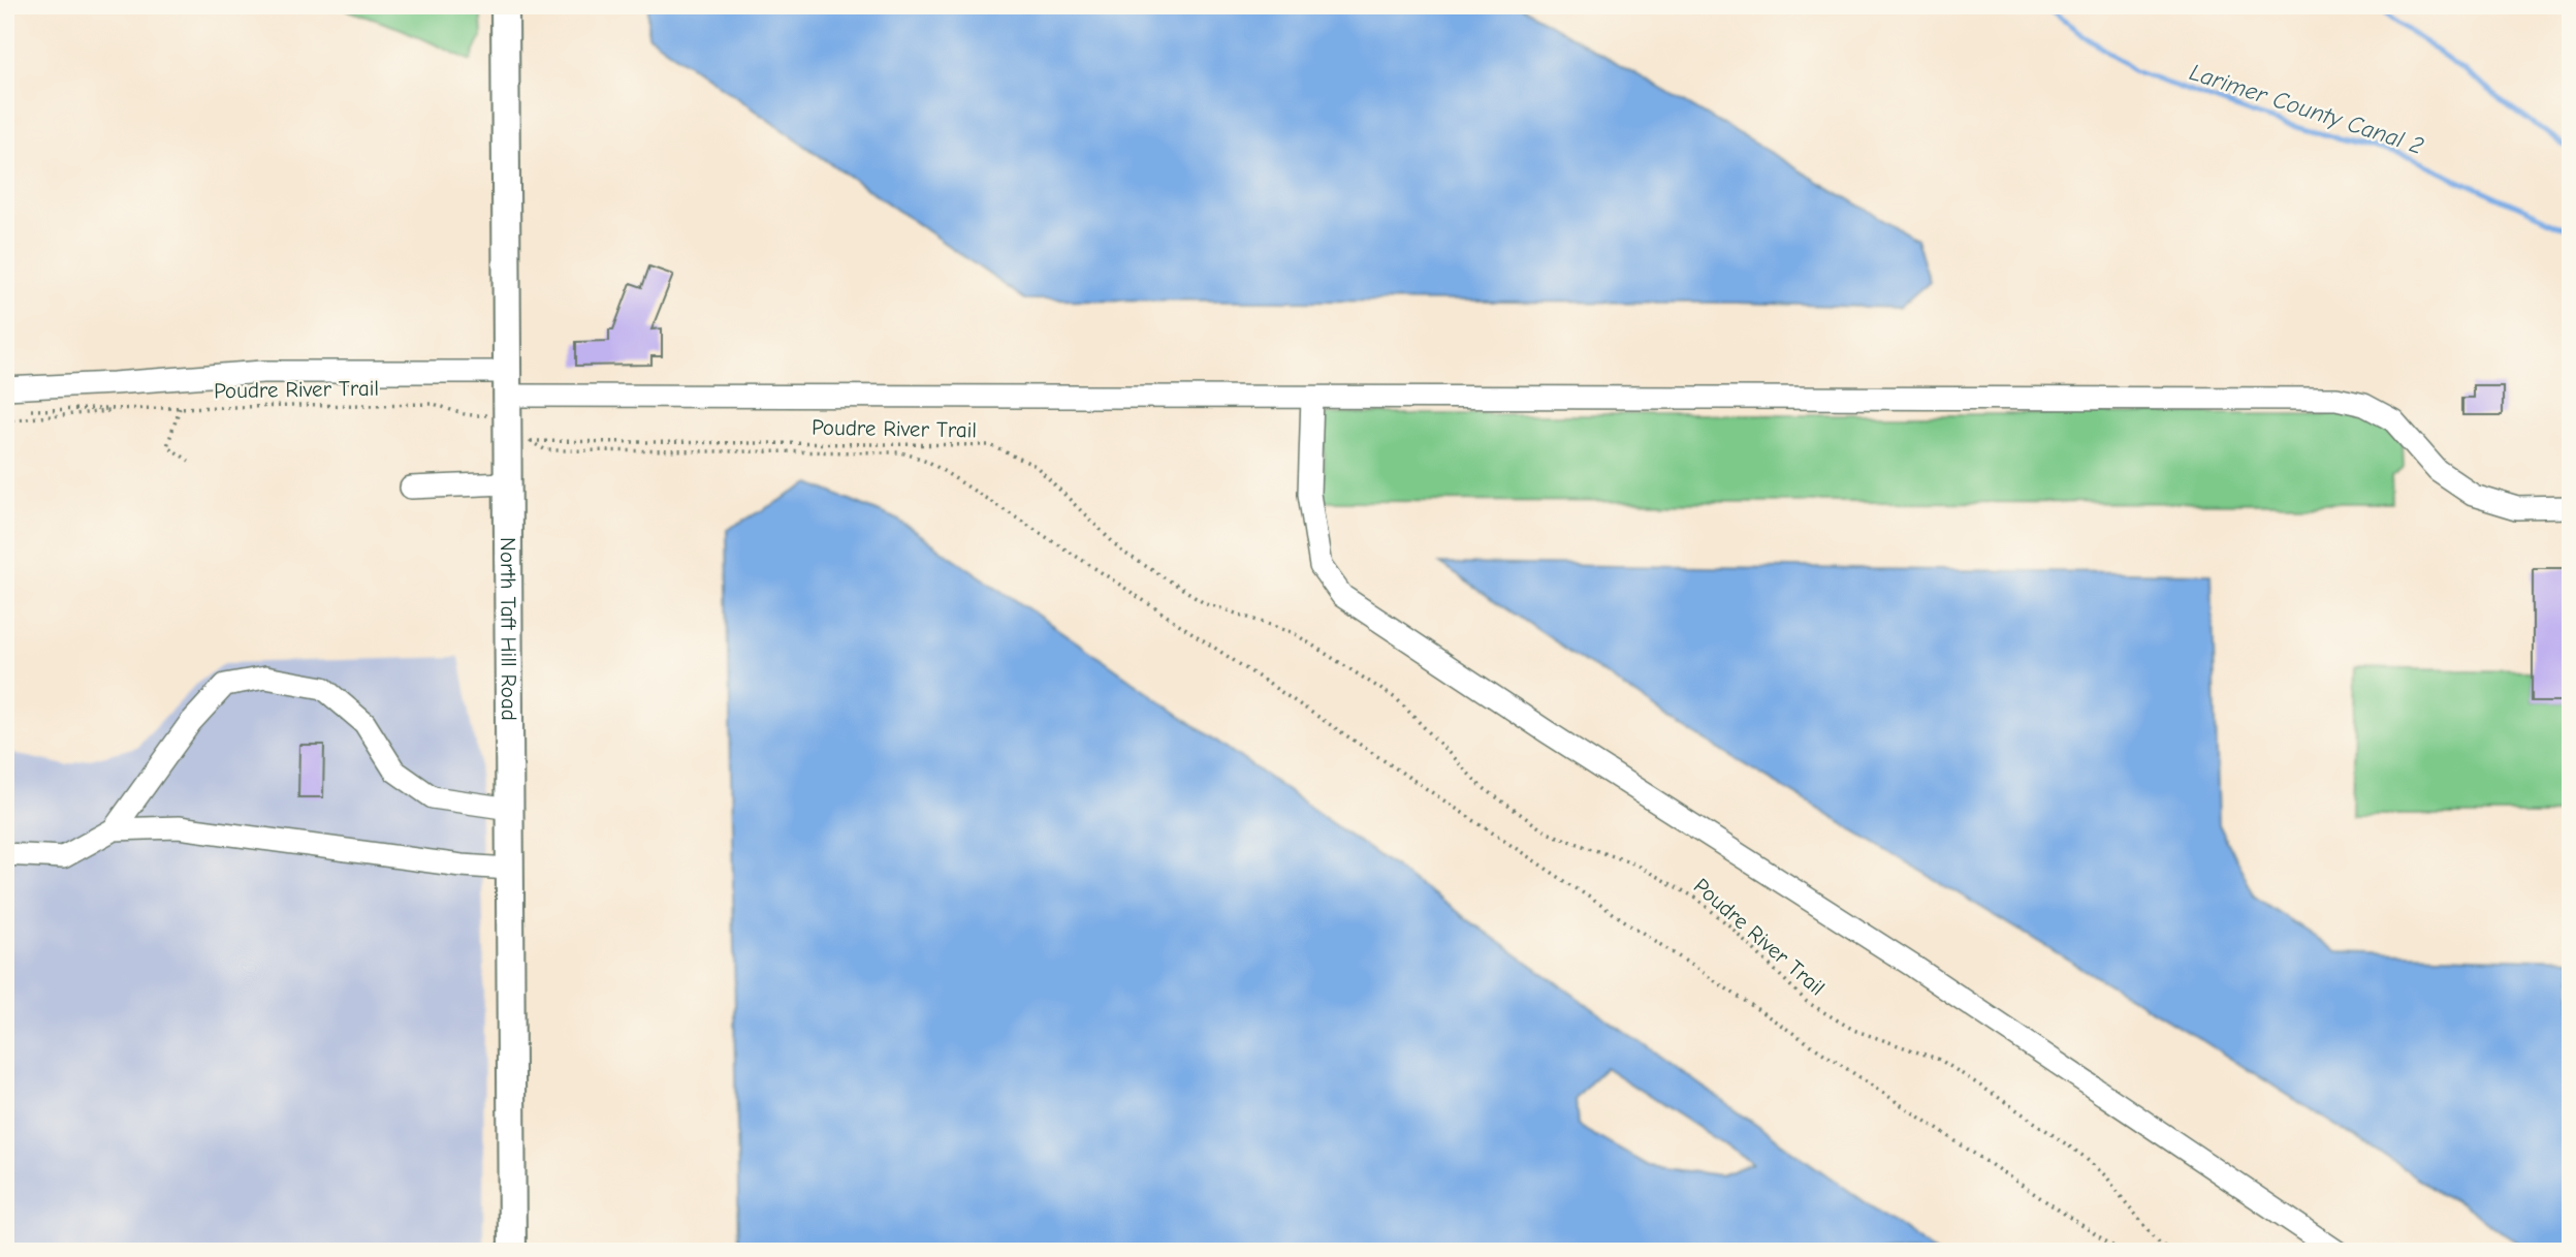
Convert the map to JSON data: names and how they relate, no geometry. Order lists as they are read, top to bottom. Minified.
{"streets":{"main road":["North Taft Hill Road"],"path":["Poudre River Trail"]},"crossings":[["Poudre River Trail","North Taft Hill Road"]],"water":["Larimer County Canal 2"]}
